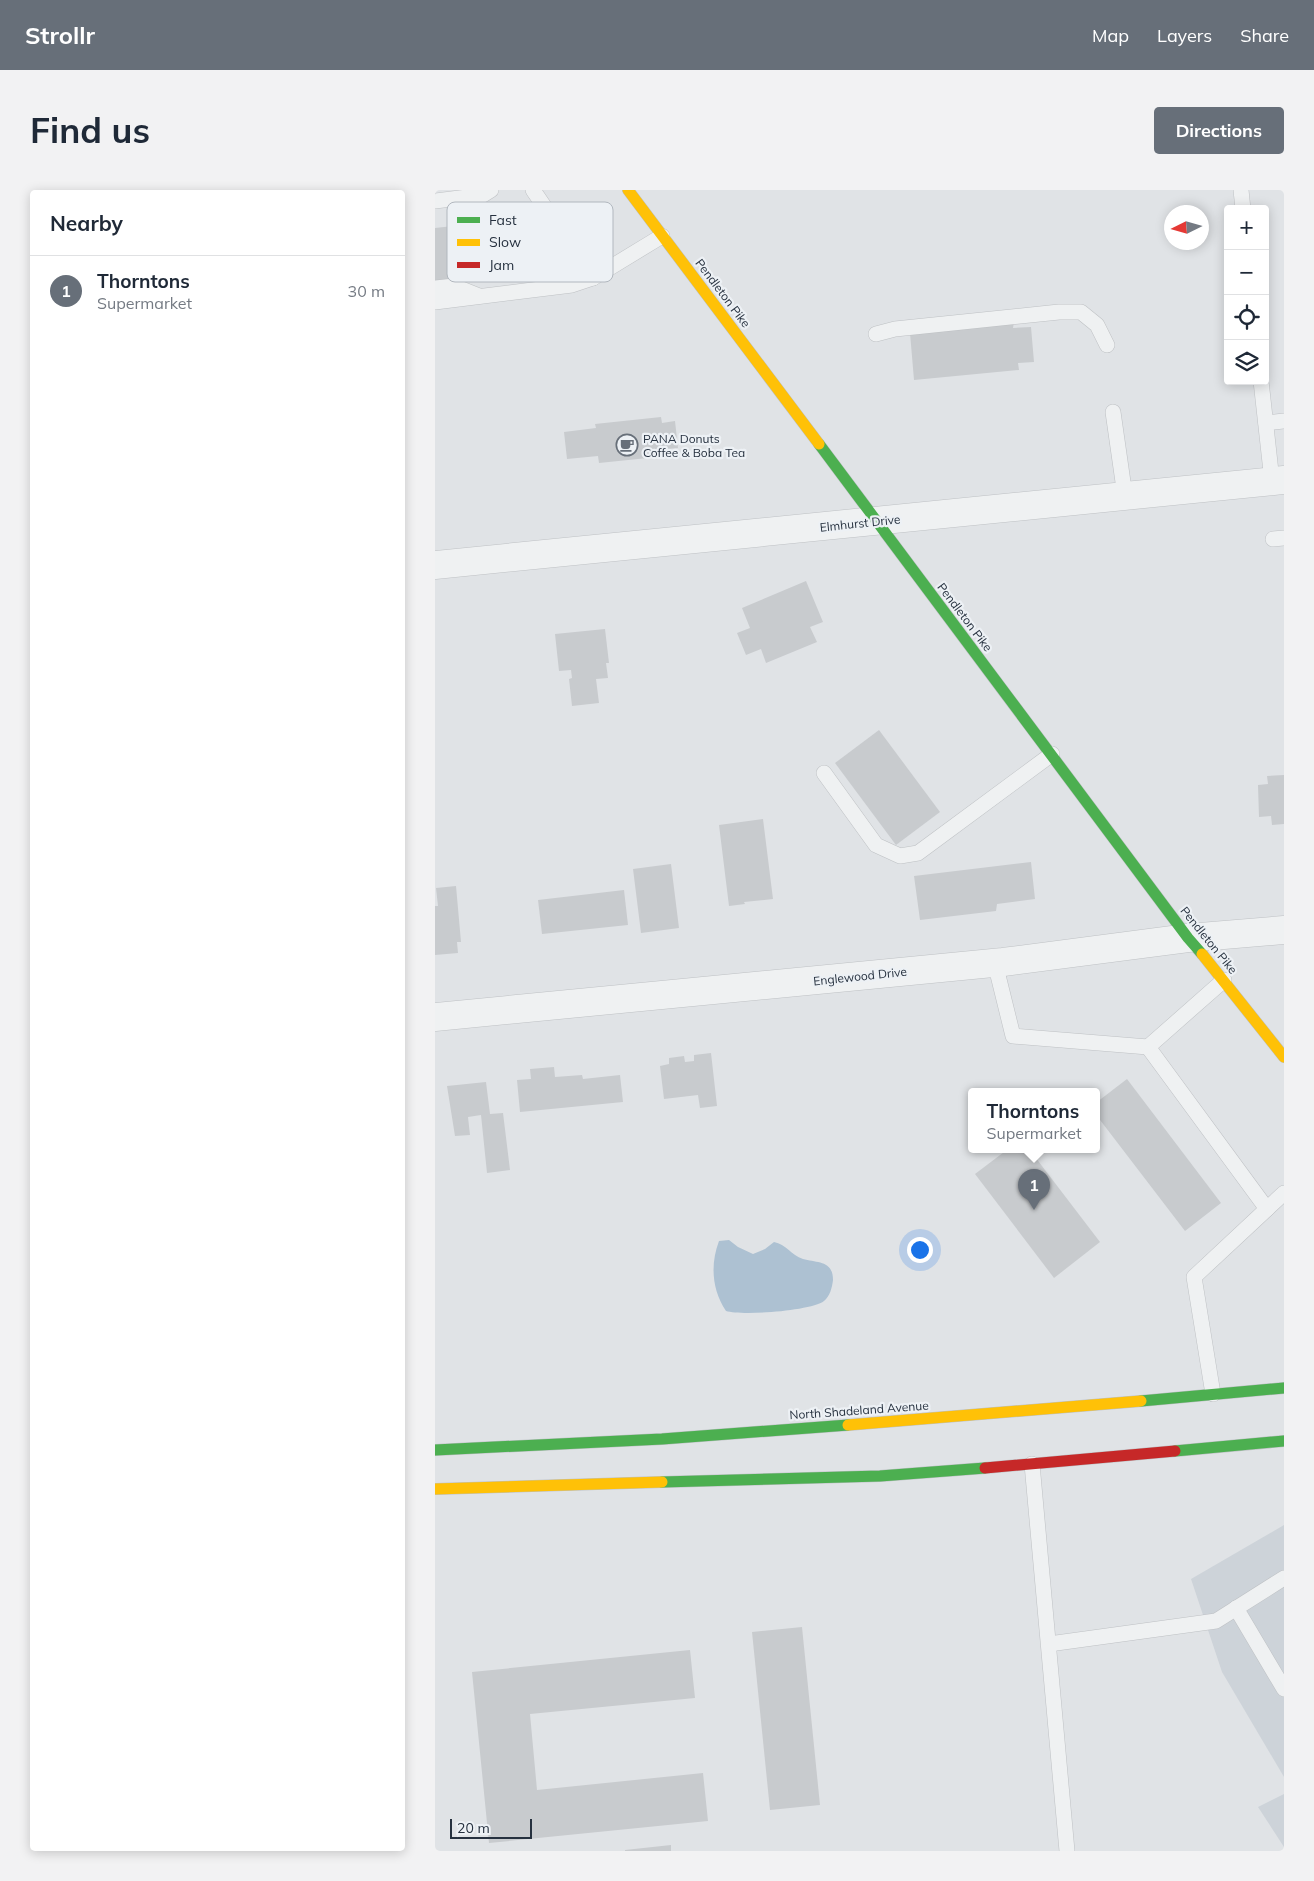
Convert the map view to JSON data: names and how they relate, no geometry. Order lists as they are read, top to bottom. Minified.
{"streets":{"main road":["Pendleton Pike","North Shadeland Avenue"],"street":["Elmhurst Drive","Englewood Drive"]},"crossings":[["Pendleton Pike","Elmhurst Drive"],["Pendleton Pike","Englewood Drive"]],"places":{"cafe":["PANA Donuts Coffee & Boba Tea"]},"legend":["Fast","Slow","Jam"],"scale_bar":"20 m","north":"left","page":{"header":"Strollr","nav":["Map","Layers","Share"],"buttons":"Directions","title":"Find us","heading":"Nearby","map_buttons":["+","−"],"list":[{"mark":"1","name":"Thorntons","note":"Supermarket","value":"30 m"}],"popup":["Thorntons","Supermarket"],"pins":"1","scale":"20 m"}}
